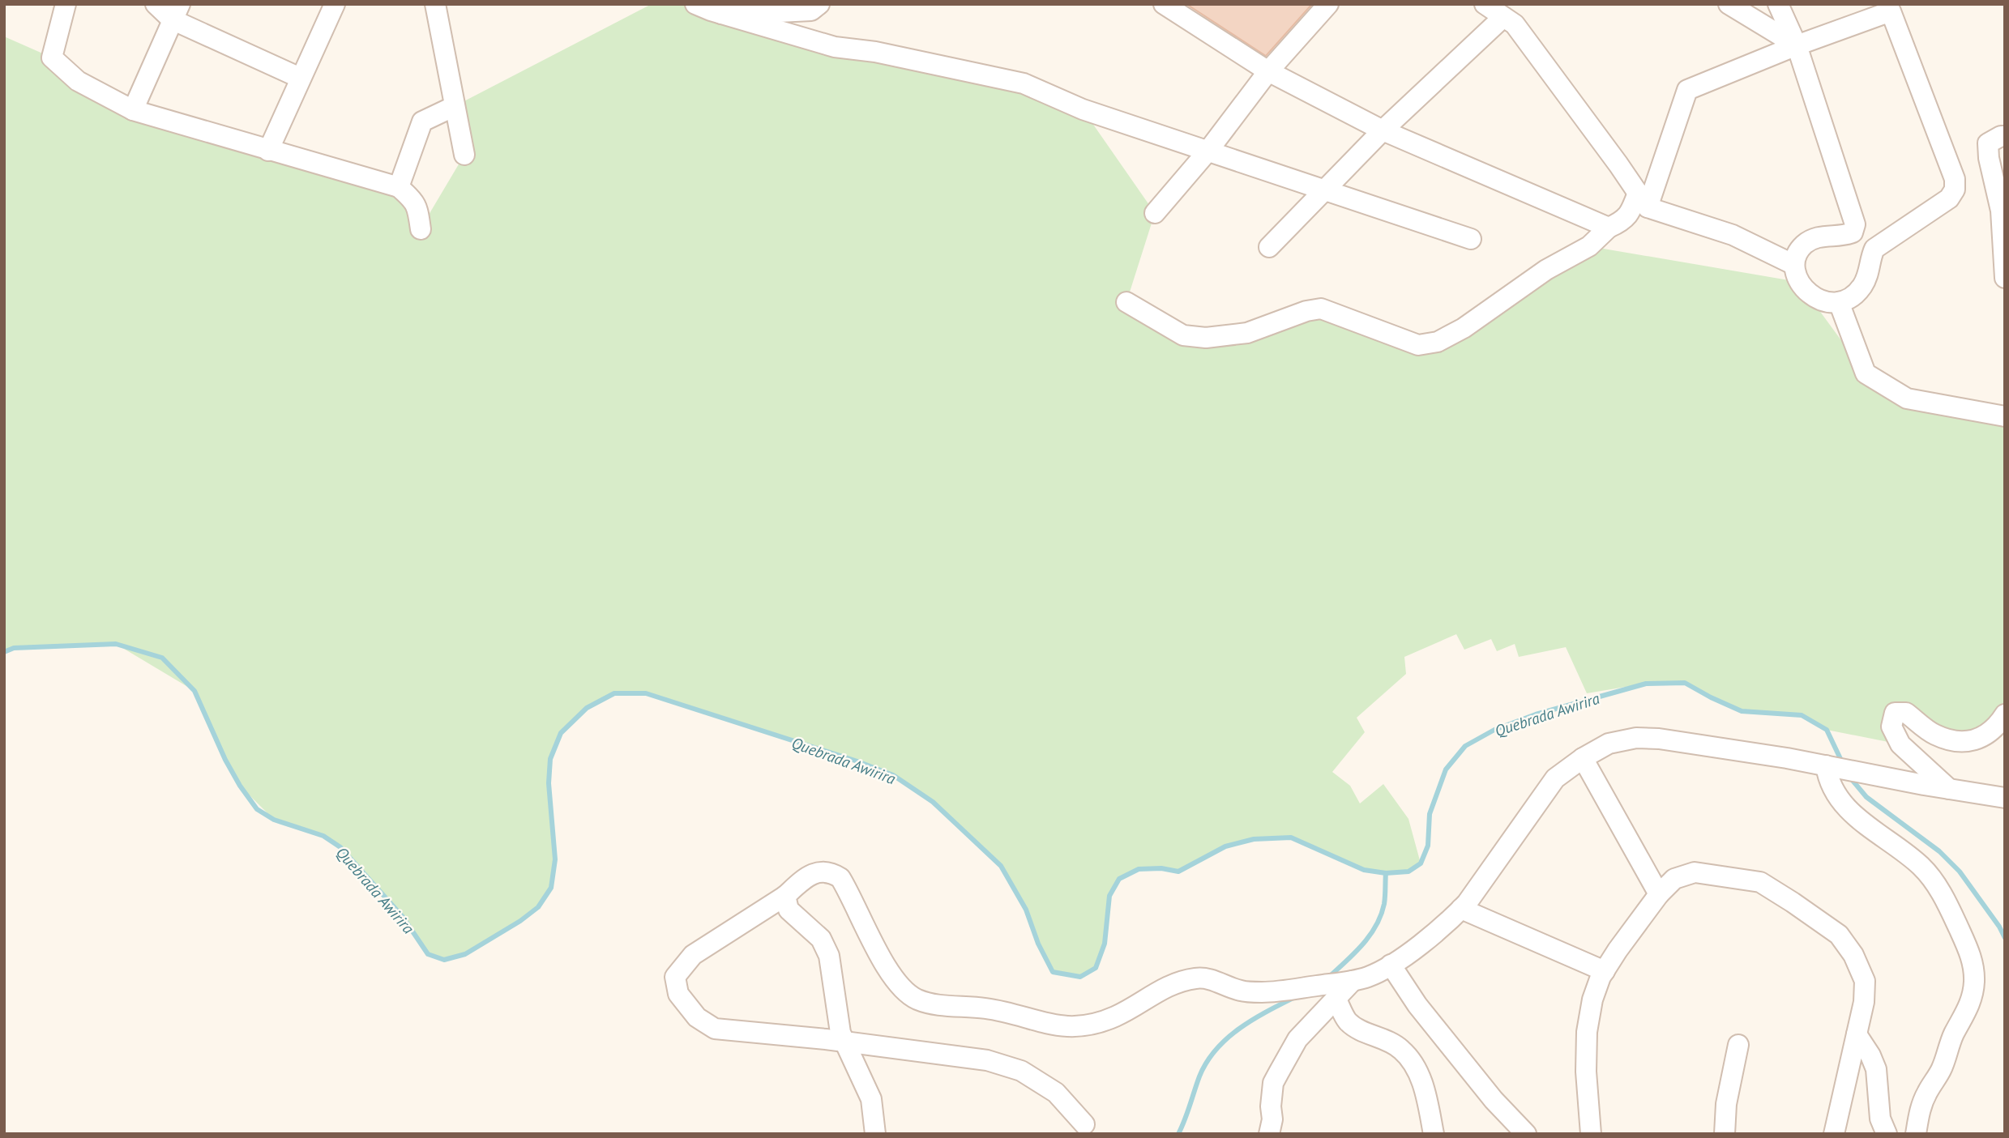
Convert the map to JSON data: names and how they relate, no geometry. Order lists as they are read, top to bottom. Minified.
{"water":["Quebrada Awirira"]}
